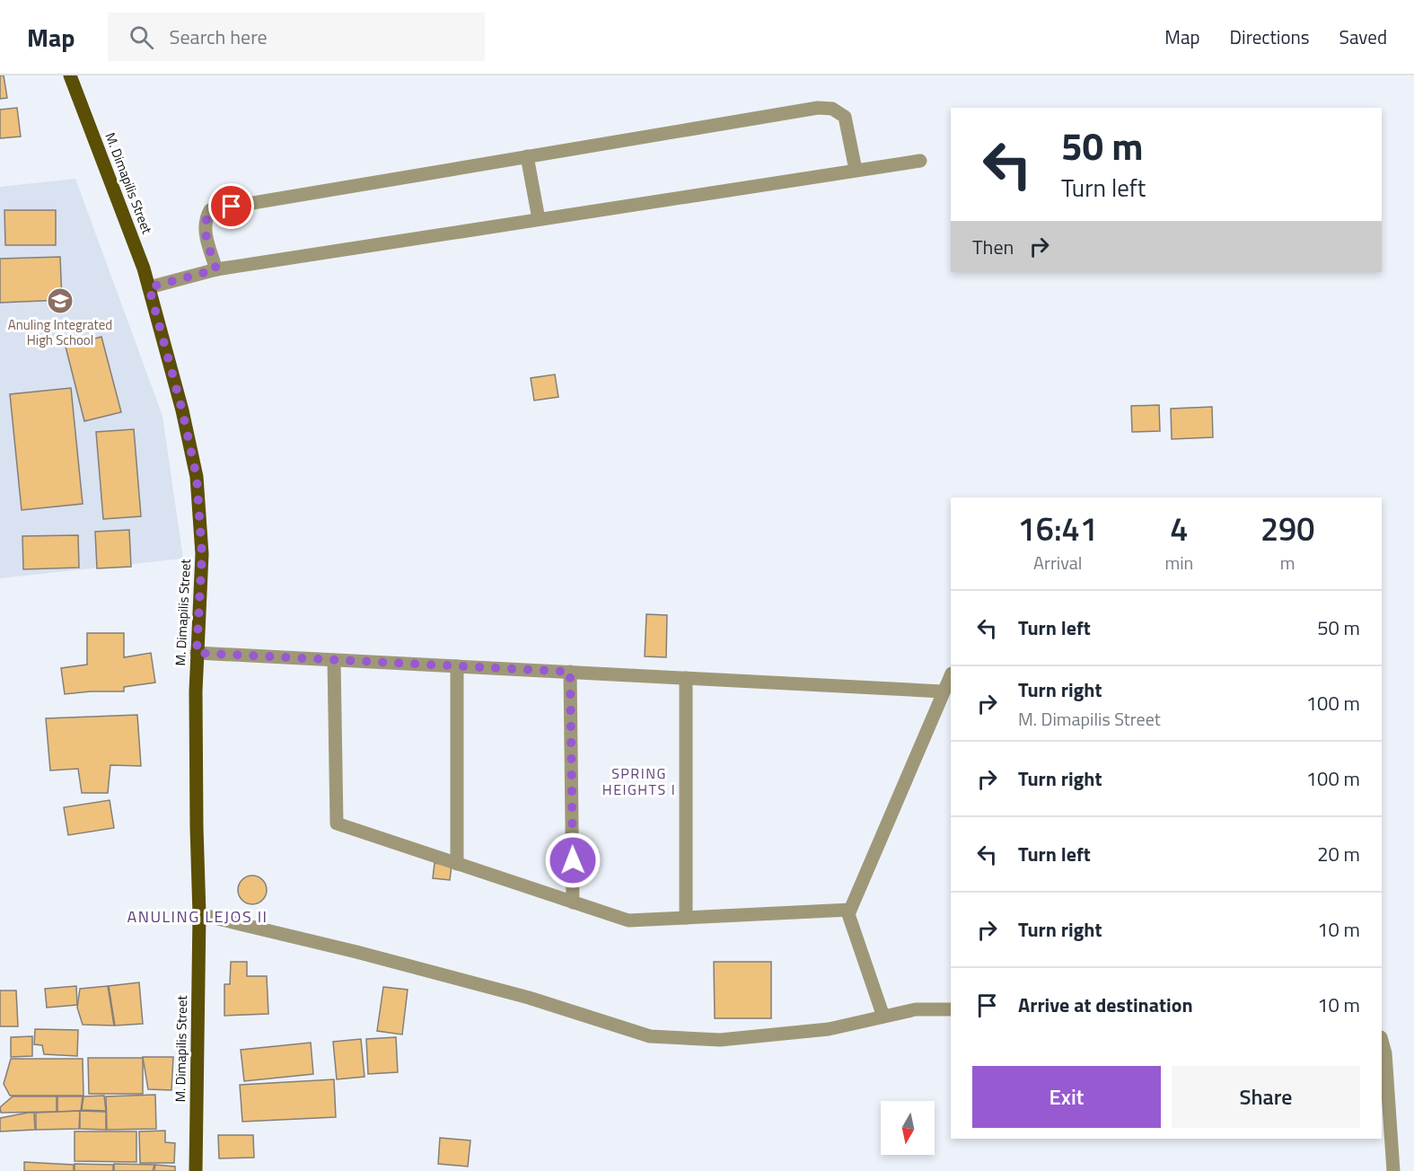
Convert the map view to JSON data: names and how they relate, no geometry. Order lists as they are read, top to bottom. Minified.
{"streets":{"main road":["M. Dimapilis Street"]},"districts":["SPRING HEIGHTS I","ANULING LEJOS II"],"places":{"school or university":["Anuling Integrated High School"]},"north":"bottom","page":{"header":"Map","search":"Search here","nav":["Map","Directions","Saved"],"turn":["50 m","Turn left"],"then":"Then","eta":["16:41","Arrival","4","min","290","m"],"list":[{"name":"Turn left","value":"50 m"},{"name":"Turn right","note":"M. Dimapilis Street","value":"100 m"},{"name":"Turn right","value":"100 m"},{"name":"Turn left","value":"20 m"},{"name":"Turn right","value":"10 m"},{"name":"Arrive at destination","value":"10 m"}],"buttons":["Exit","Share"]}}
